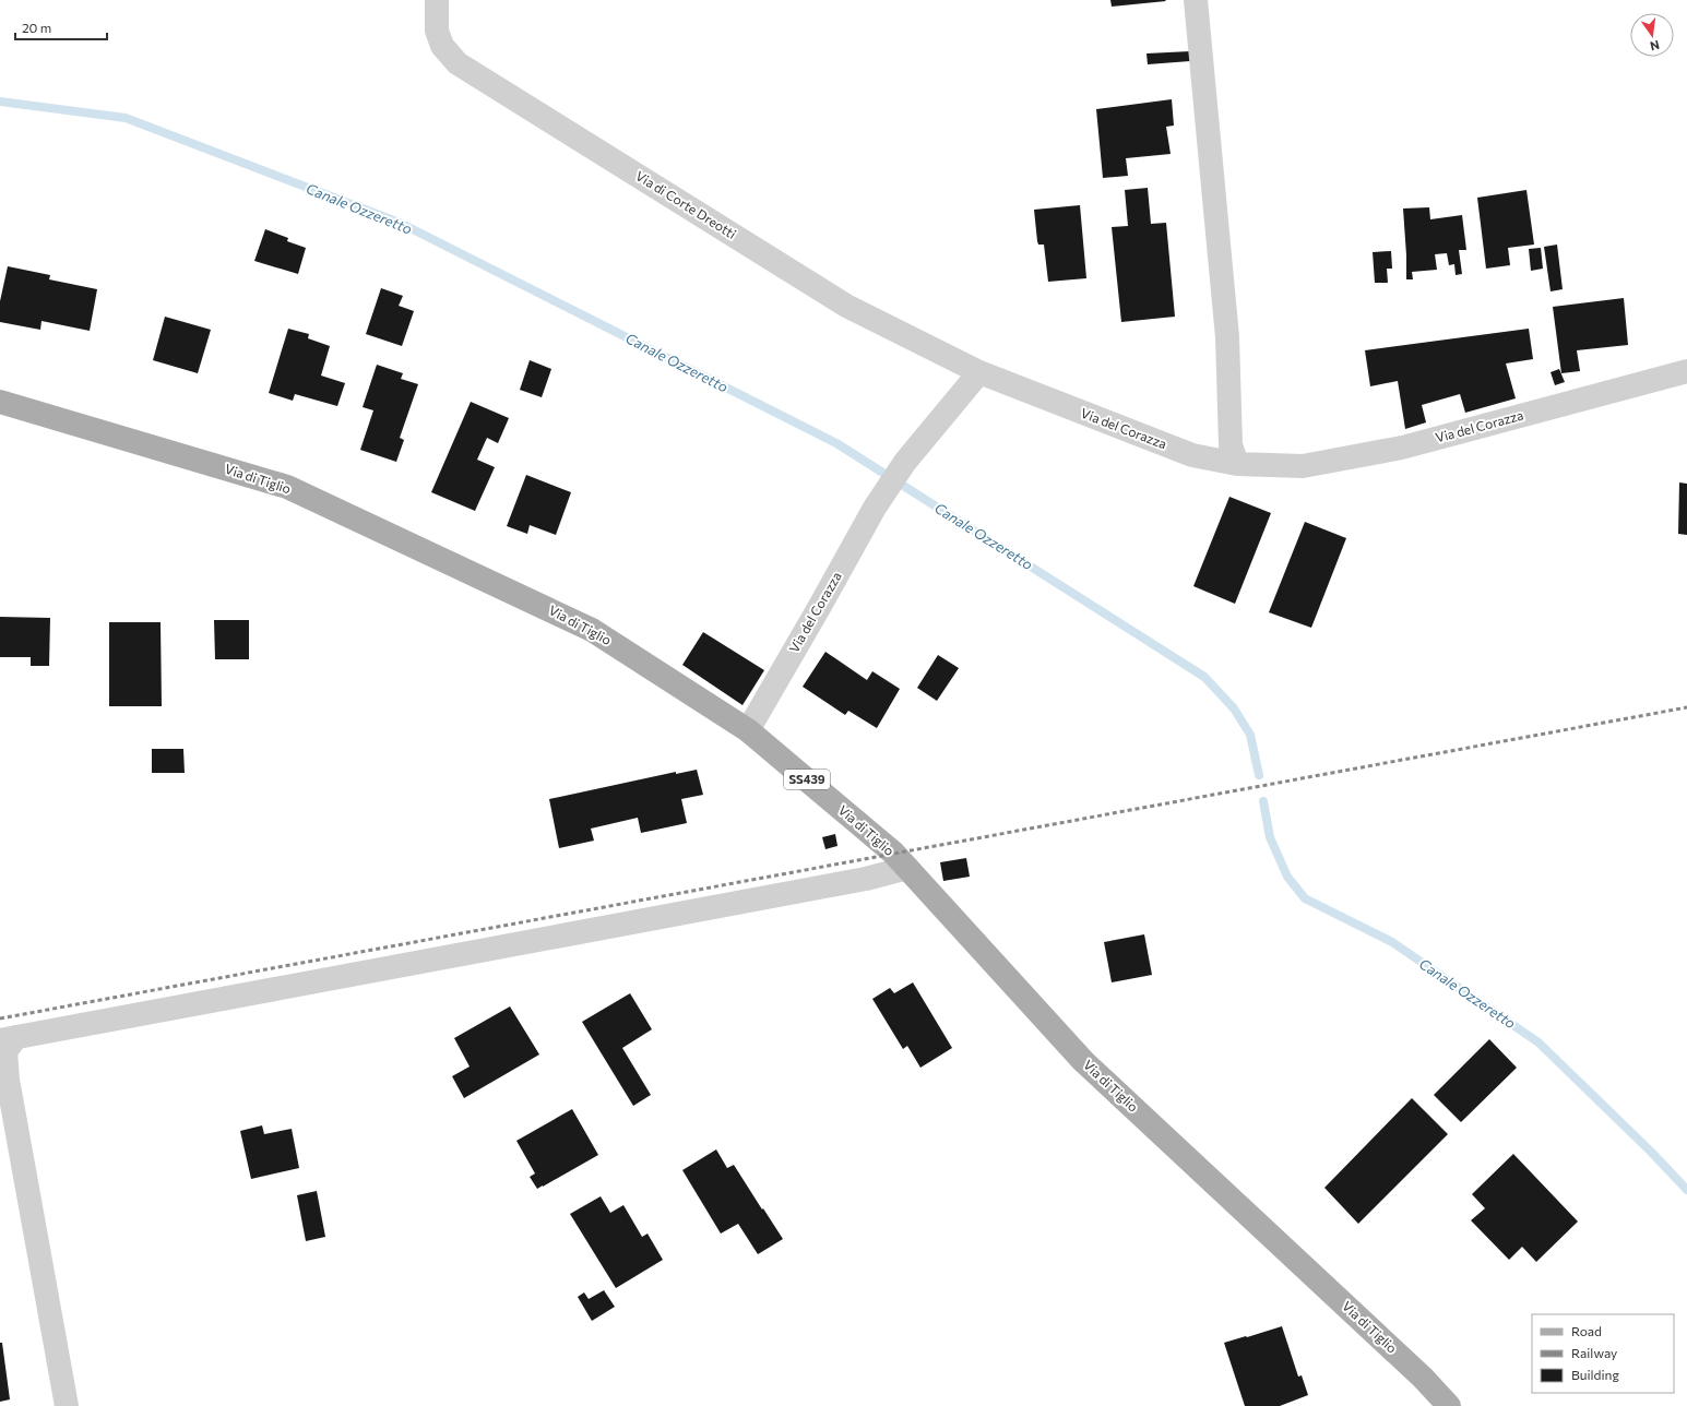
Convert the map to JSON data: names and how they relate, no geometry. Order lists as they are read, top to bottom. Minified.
{"streets":{"main road":["Via di Tiglio","SS439"],"street":["Via di Corte Dreotti","Via del Corazza"]},"crossings":[["Via di Corte Dreotti","Via del Corazza"],["Via del Corazza","Via di Tiglio"]],"water":["Canale Ozzeretto"],"legend":["Road","Railway","Building"],"scale_bar":"20 m","north":"bottom"}
